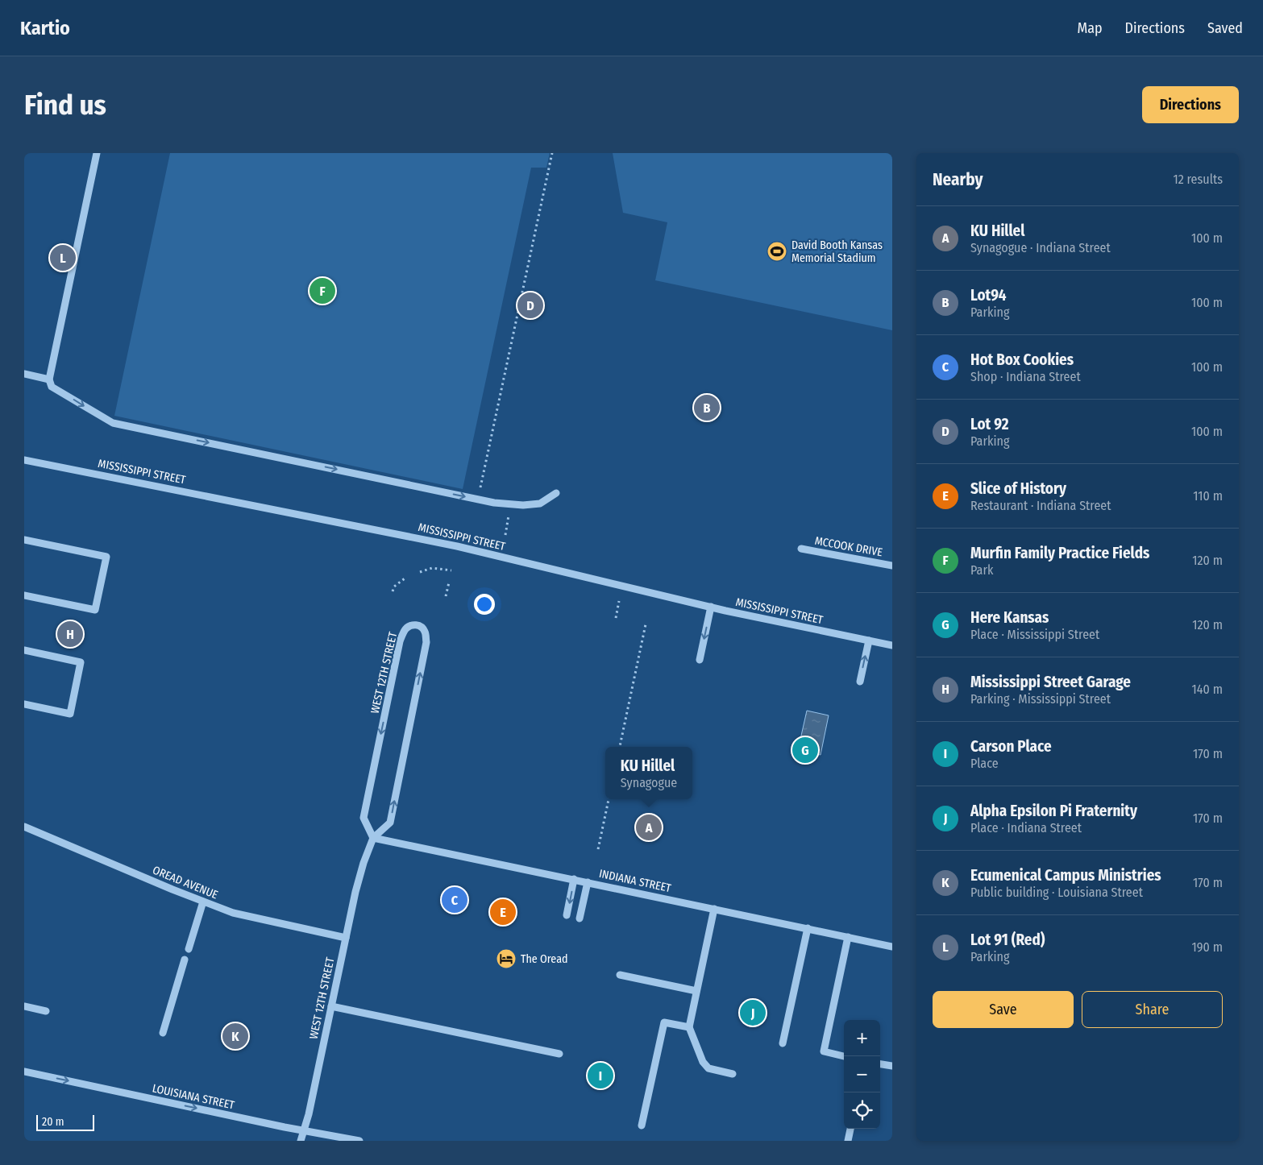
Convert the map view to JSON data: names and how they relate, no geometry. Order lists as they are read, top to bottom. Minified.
{"streets":{"street":["MISSISSIPPI STREET","MCCOOK DRIVE","WEST 12TH STREET","INDIANA STREET","OREAD AVENUE","LOUISIANA STREET"]},"crossings":[["WEST 12TH STREET","INDIANA STREET"],["WEST 12TH STREET","OREAD AVENUE"],["WEST 12TH STREET","LOUISIANA STREET"]],"one_way":["LOUISIANA STREET"],"places":{"sports":["David Booth Kansas Memorial Stadium"],"hotel":["The Oread"]},"scale_bar":"20 m","page":{"header":"Kartio","nav":["Map","Directions","Saved"],"buttons":["Directions",["Save","Share"]],"title":"Find us","heading":["Nearby","12 results"],"list":[{"mark":"A","name":"KU Hillel","note":"Synagogue · Indiana Street","value":"100 m"},{"mark":"B","name":"Lot94","note":"Parking","value":"100 m"},{"mark":"C","name":"Hot Box Cookies","note":"Shop · Indiana Street","value":"100 m"},{"mark":"D","name":"Lot 92","note":"Parking","value":"100 m"},{"mark":"E","name":"Slice of History","note":"Restaurant · Indiana Street","value":"110 m"},{"mark":"F","name":"Murfin Family Practice Fields","note":"Park","value":"120 m"},{"mark":"G","name":"Here Kansas","note":"Place · Mississippi Street","value":"120 m"},{"mark":"H","name":"Mississippi Street Garage","note":"Parking · Mississippi Street","value":"140 m"},{"mark":"I","name":"Carson Place","note":"Place","value":"170 m"},{"mark":"J","name":"Alpha Epsilon Pi Fraternity","note":"Place · Indiana Street","value":"170 m"},{"mark":"K","name":"Ecumenical Campus Ministries","note":"Public building · Louisiana Street","value":"170 m"},{"mark":"L","name":"Lot 91 (Red)","note":"Parking","value":"190 m"}],"pins":["L","F","D","B","H","G","A","C","E","J","K","I"],"popup":["KU Hillel","Synagogue"],"map_buttons":["+","−"],"scale":"20 m"}}
